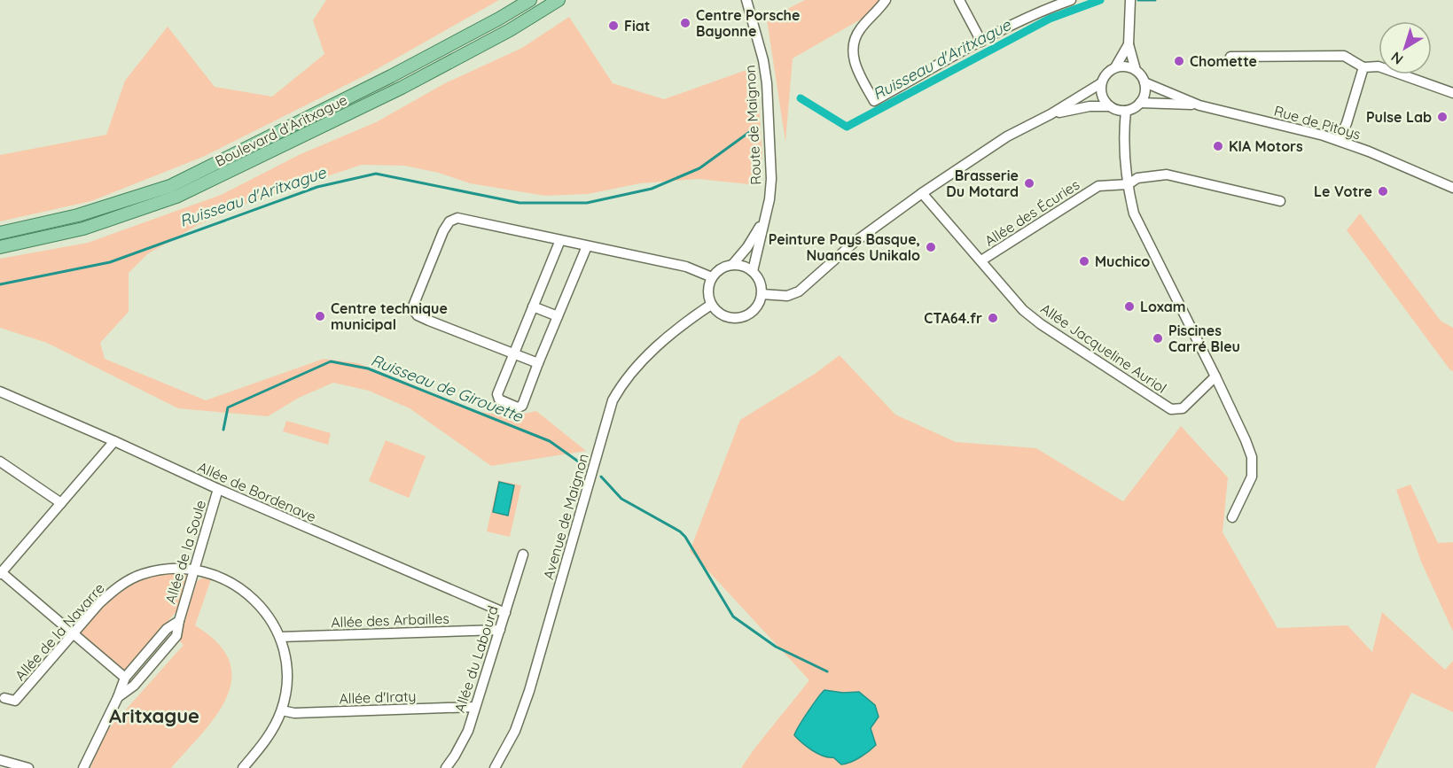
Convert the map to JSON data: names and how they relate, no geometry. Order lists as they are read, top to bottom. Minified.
{"streets":{"main road":["Boulevard d'Aritxague"],"street":["Rue de Pitoys","Route de Maignon","Allée des Écuries","Allée Jacqueline Auriol","Allée de Bordenave","Avenue de Maignon","Allée de la Soule","Allée des Arbailles","Allée de la Navarre","Allée du Labourd","Allée d'Iraty"]},"crossings":[["Route de Maignon","Avenue de Maignon"],["Allée des Écuries","Allée Jacqueline Auriol"],["Allée de Bordenave","Allée de la Soule"],["Allée de Bordenave","Allée du Labourd"],["Allée de la Soule","Allée de la Navarre"],["Allée des Arbailles","Allée de la Navarre"],["Allée des Arbailles","Allée du Labourd"],["Allée de la Navarre","Allée d'Iraty"],["Allée du Labourd","Allée d'Iraty"]],"districts":["Aritxague"],"water":["Ruisseau d'Aritxague","Ruisseau de Girouette"],"places":["Centre Porsche Bayonne","Fiat","Chomette","Pulse Lab","KIA Motors","Brasserie Du Motard","Le Votre","Peinture Pays Basque, Nuances Unikalo","Muchico","Loxam","Centre technique municipal","CTA64.fr","Piscines Carré Bleu"],"north":"bottom left"}
